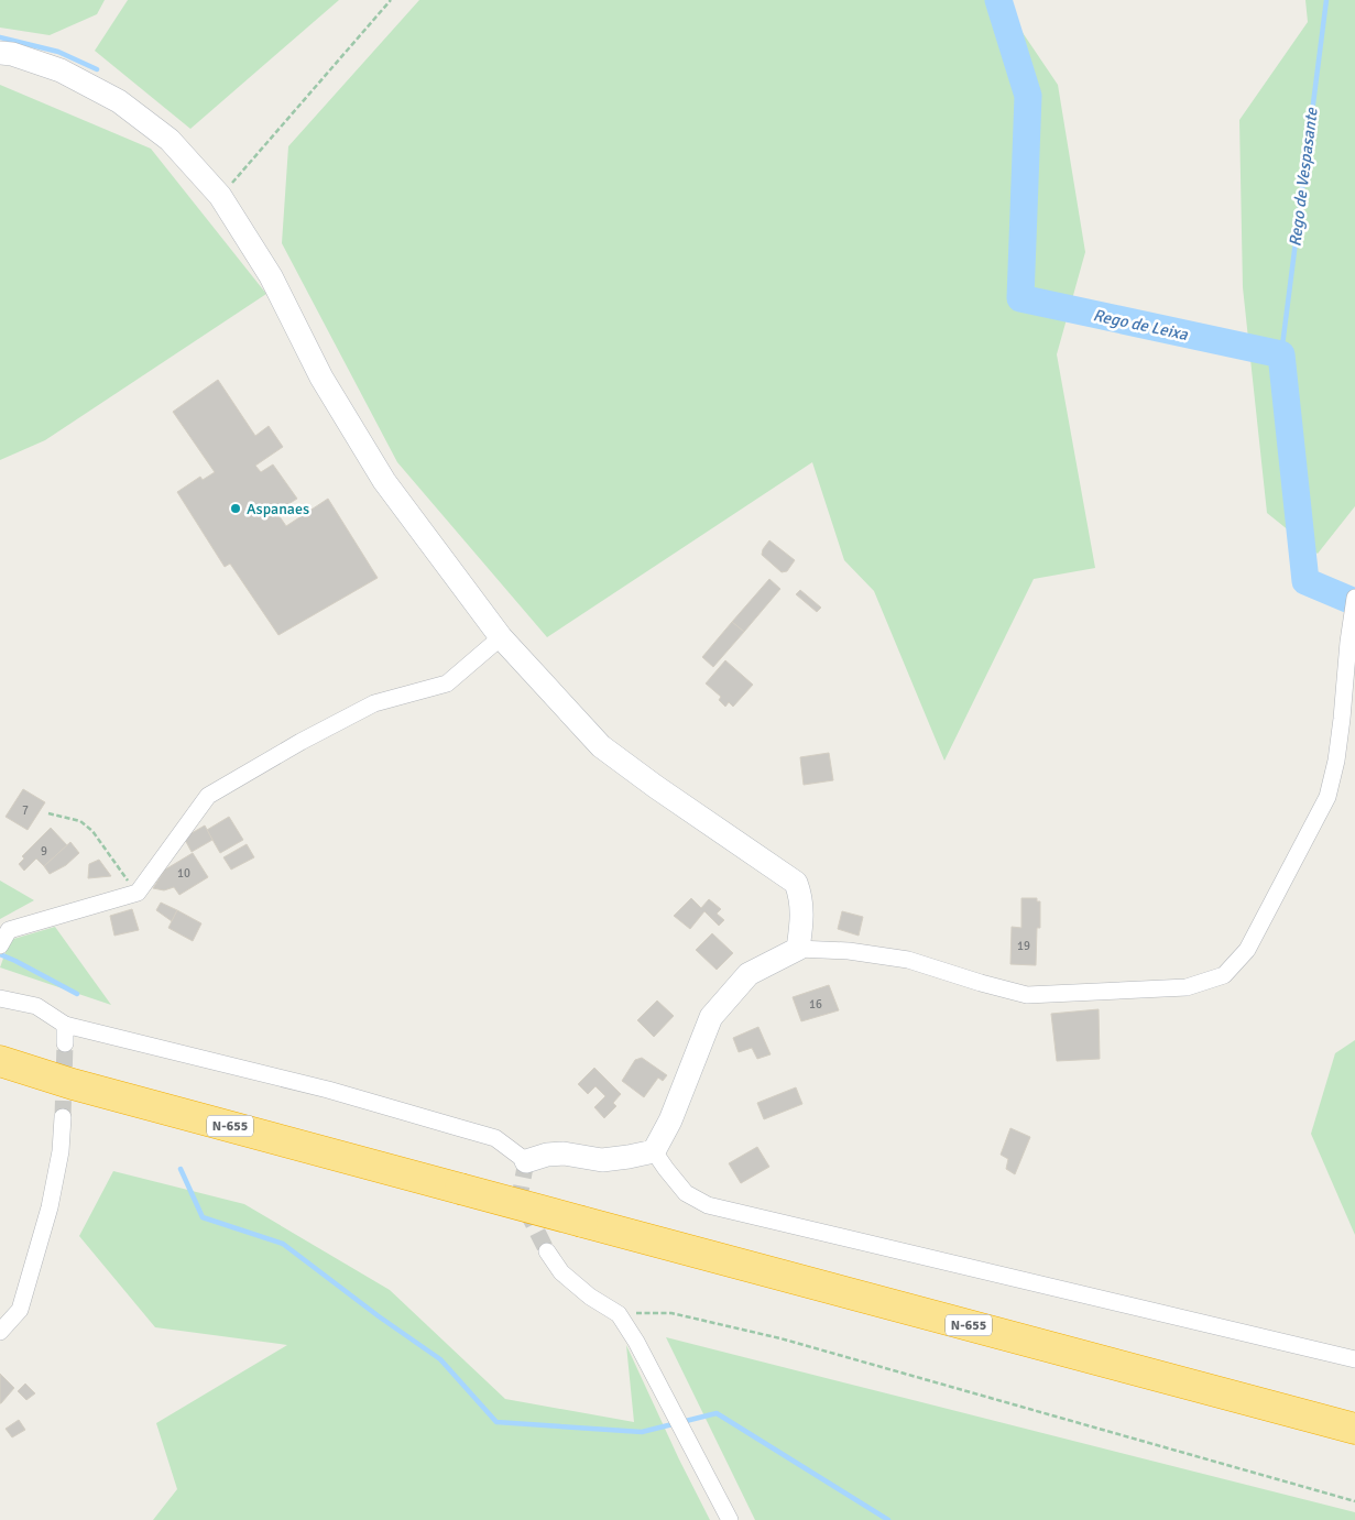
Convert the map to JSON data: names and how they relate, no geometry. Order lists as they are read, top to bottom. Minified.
{"streets":{"highway":["N-655"]},"water":["Rego de Vespasante","Rego de Leixa"],"places":["Aspanaes"],"house_numbers":["7","9","10","19","16"]}
